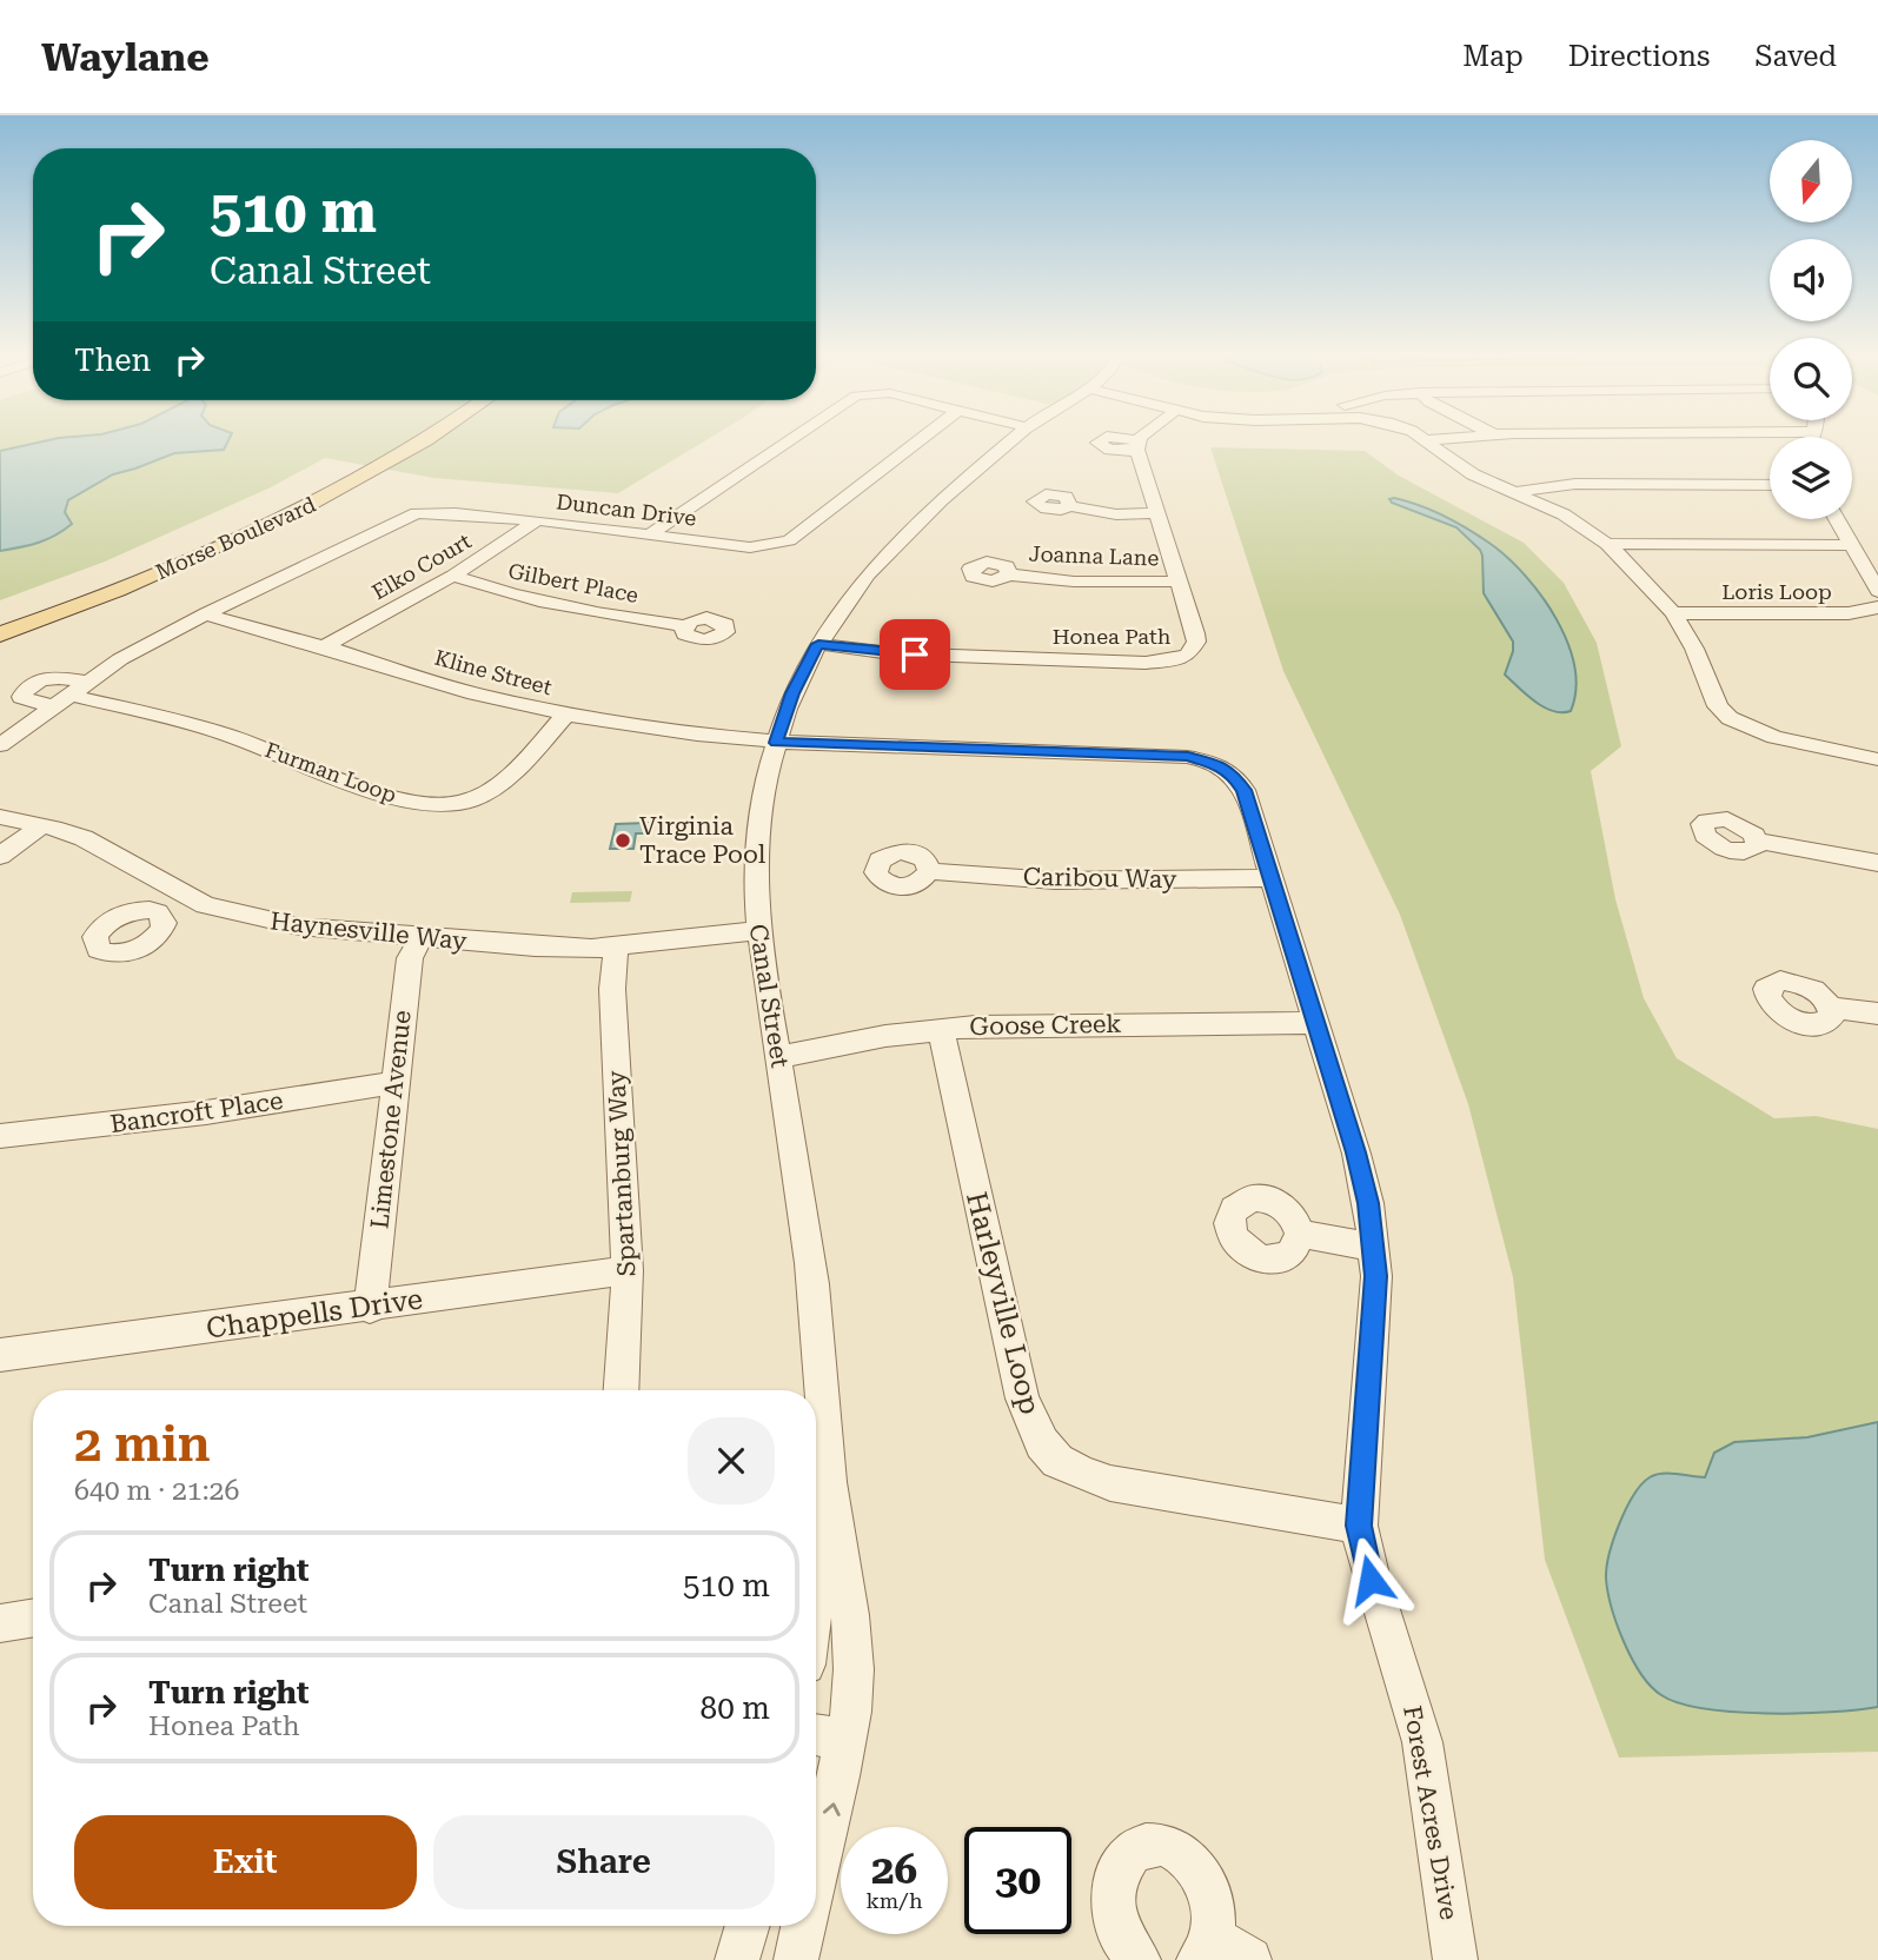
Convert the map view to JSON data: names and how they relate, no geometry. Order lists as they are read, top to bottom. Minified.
{"streets":{"main road":["Morse Boulevard"],"street":["Duncan Drive","Joanna Lane","Elko Court","Gilbert Place","Loris Loop","Honea Path","Kline Street","Furman Loop","Caribou Way","Haynesville Way","Canal Street","Goose Creek","Bancroft Place","Limestone Avenue","Spartanburg Way","Harleyville Loop","Chappells Drive","Forest Acres Drive"]},"crossings":[["Duncan Drive","Elko Court"],["Duncan Drive","Kline Street"],["Duncan Drive","Furman Loop"],["Joanna Lane","Honea Path"],["Elko Court","Gilbert Place"],["Elko Court","Kline Street"],["Honea Path","Canal Street"],["Kline Street","Furman Loop"],["Kline Street","Canal Street"],["Kline Street","Forest Acres Drive"],["Caribou Way","Forest Acres Drive"],["Haynesville Way","Canal Street"],["Haynesville Way","Limestone Avenue"],["Haynesville Way","Spartanburg Way"],["Canal Street","Goose Creek"],["Canal Street","Forest Acres Drive"],["Goose Creek","Harleyville Loop"],["Goose Creek","Forest Acres Drive"],["Bancroft Place","Limestone Avenue"],["Limestone Avenue","Chappells Drive"],["Spartanburg Way","Chappells Drive"],["Harleyville Loop","Forest Acres Drive"]],"places":["Virginia Trace Pool"],"north":"bottom","page":{"header":"Waylane","nav":["Map","Directions","Saved"],"turn":["510 m","Canal Street"],"then":"Then","heading":["2 min","640 m · 21:26"],"list":[{"name":"Turn right","note":"Canal Street","value":"510 m"},{"name":"Turn right","note":"Honea Path","value":"80 m"}],"buttons":["Exit","Share"],"speed":"26 km/h","limit":"30"}}
